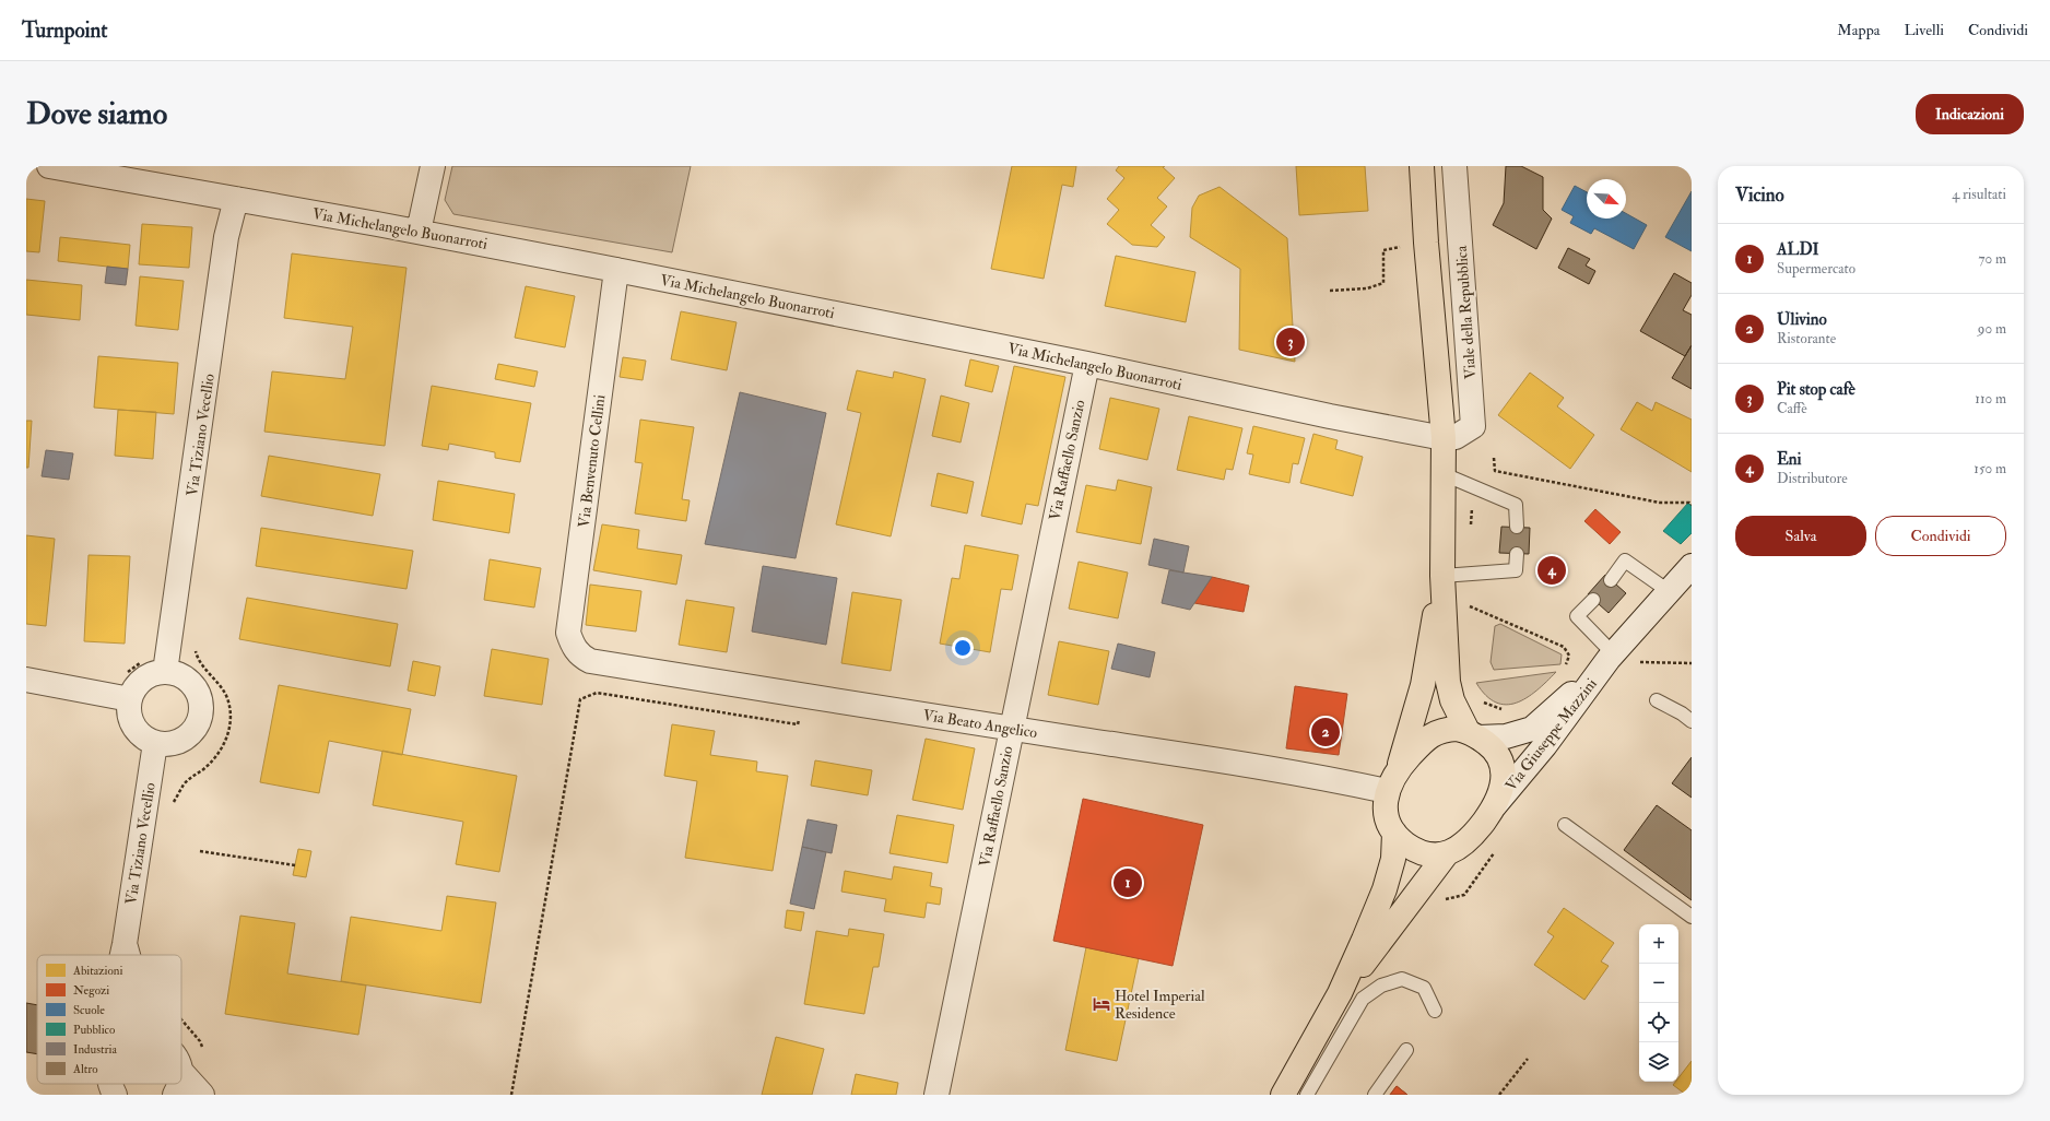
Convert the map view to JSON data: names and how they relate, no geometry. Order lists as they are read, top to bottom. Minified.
{"streets":{"main road":["Viale della Repubblica"],"street":["Via Michelangelo Buonarroti","Via Tiziano Vecellio","Via Raffaello Sanzio","Via Benvenuto Cellini","Via Beato Angelico","Via Giuseppe Mazzini"]},"crossings":[["Via Michelangelo Buonarroti","Viale della Repubblica"],["Via Michelangelo Buonarroti","Via Tiziano Vecellio"],["Via Michelangelo Buonarroti","Via Raffaello Sanzio"],["Via Michelangelo Buonarroti","Via Benvenuto Cellini"],["Viale della Repubblica","Via Beato Angelico"],["Viale della Repubblica","Via Giuseppe Mazzini"],["Via Raffaello Sanzio","Via Beato Angelico"],["Via Benvenuto Cellini","Via Beato Angelico"],["Via Beato Angelico","Via Giuseppe Mazzini"]],"places":{"hotel":["Hotel Imperial Residence"]},"legend":["Abitazioni","Negozi","Scuole","Pubblico","Industria","Altro"],"north":"bottom right","page":{"header":"Turnpoint","nav":["Mappa","Livelli","Condividi"],"buttons":["Indicazioni",["Salva","Condividi"]],"title":"Dove siamo","heading":["Vicino","4 risultati"],"list":[{"mark":"1","name":"ALDI","note":"Supermercato","value":"70 m"},{"mark":"2","name":"Ulivino","note":"Ristorante","value":"90 m"},{"mark":"3","name":"Pit stop cafè","note":"Caffè","value":"110 m"},{"mark":"4","name":"Eni","note":"Distributore","value":"150 m"}],"pins":["3","4","2","1"],"map_buttons":["+","−"]}}
